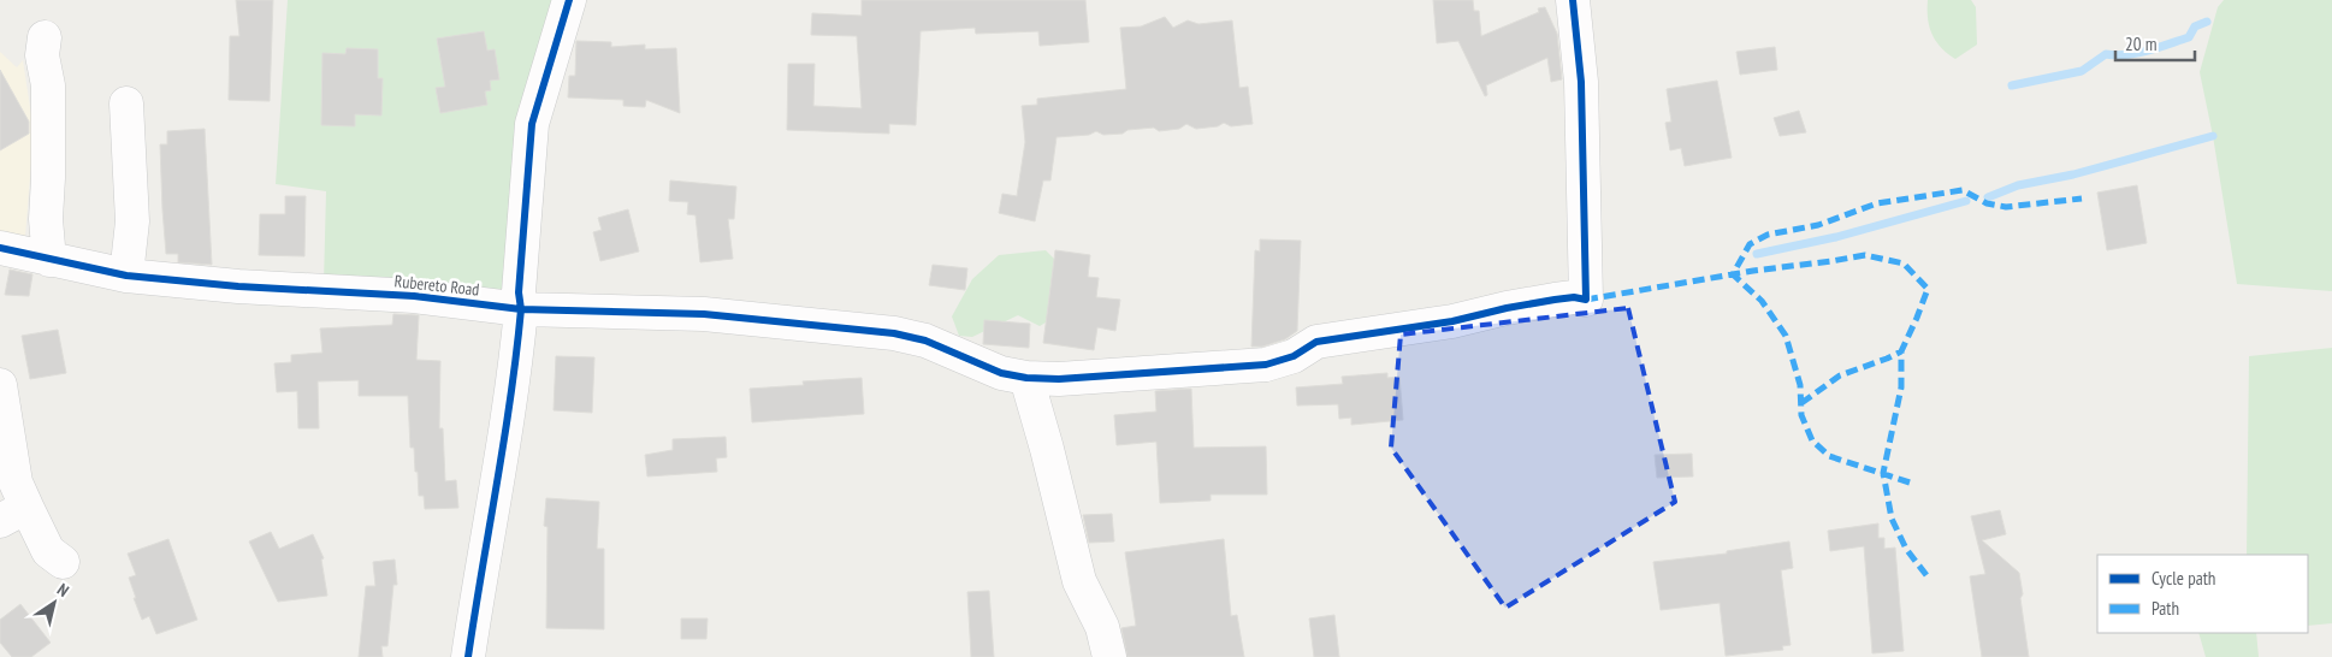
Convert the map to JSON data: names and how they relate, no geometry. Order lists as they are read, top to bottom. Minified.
{"streets":{"street":["Rubereto Road"]},"legend":["Cycle path","Path"],"scale_bar":"20 m","north":"top right"}
